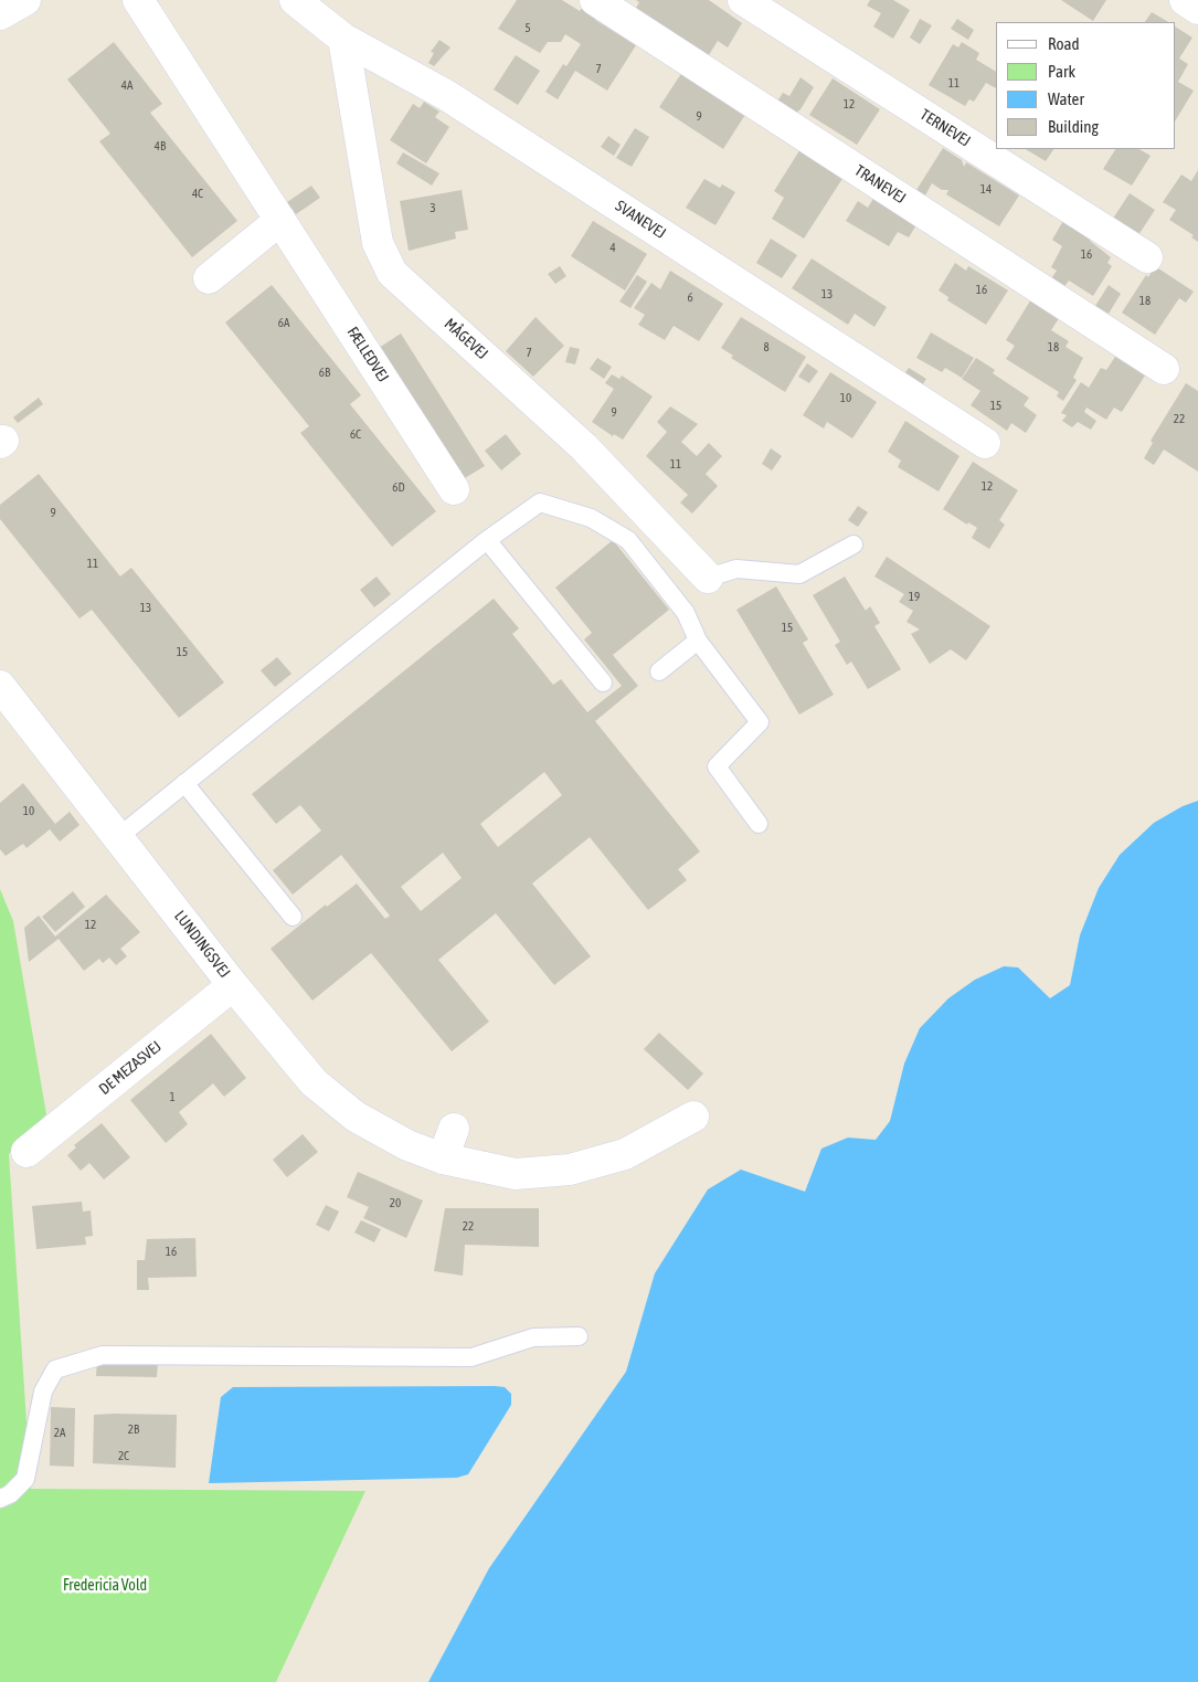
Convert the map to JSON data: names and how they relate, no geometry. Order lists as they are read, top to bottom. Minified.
{"streets":{"street":["TERNEVEJ","TRANEVEJ","SVANEVEJ","MÅGEVEJ","FÆLLEDVEJ","LUNDINGSVEJ","DE MEZASVEJ"]},"crossings":[["SVANEVEJ","MÅGEVEJ"],["LUNDINGSVEJ","DE MEZASVEJ"]],"parks":["Fredericia Vold"],"house_numbers":["5","7","11","4A","12","9","4B","14","4C","3","4","16","16","13","6","18","6A","8","18","7","6B","10","15","9","22","6C","11","12","6D","9","11","19","13","15","15","10","12","1","20","22","16","2B","2A","2C"],"legend":["Road","Park","Water","Building"]}
